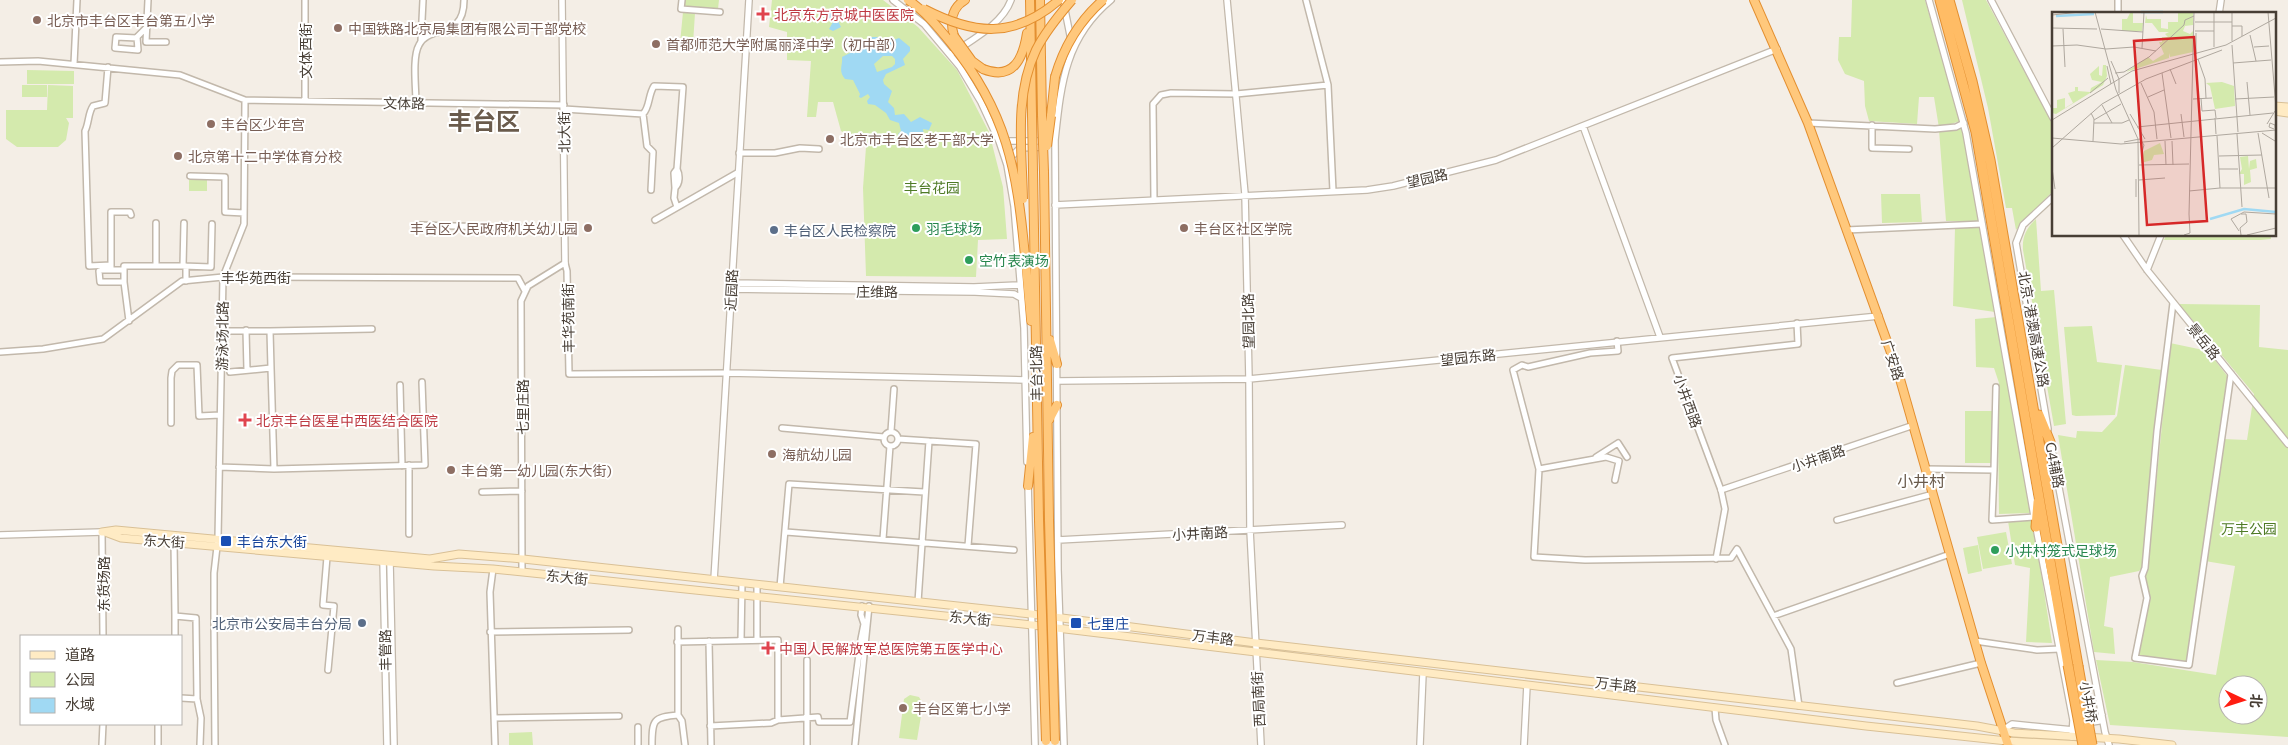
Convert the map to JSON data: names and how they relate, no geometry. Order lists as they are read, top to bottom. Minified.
{"streets":{"highway":["北京-港澳高速公路","广安路","丰台北路","小井桥"],"main road":["东大街","万丰路"],"street":["文体西街","文体路","北大街","望园路","丰华苑西街","近园路","庄维路","丰华苑南街","望园北路","游泳场北路","景岳路","望园东路","小井西路","七里庄路","小井南路","G4辅路","东货场路","丰管路","西局南街"]},"crossings":[["文体西街","文体路"],["文体路","北大街"],["文体路","游泳场北路"],["北大街","丰华苑南街"],["望园路","望园北路"],["望园路","广安路"],["望园路","丰台北路"],["丰华苑西街","游泳场北路"],["丰华苑西街","七里庄路"],["近园路","庄维路"],["近园路","丰华苑南街"],["近园路","东大街"],["庄维路","丰台北路"],["望园北路","望园东路"],["望园北路","小井南路"],["望园北路","万丰路"],["望园北路","西局南街"],["北京-港澳高速公路","小井桥"],["游泳场北路","东大街"],["望园东路","广安路"],["望园东路","丰台北路"],["望园东路","小井西路"],["广安路","小井南路"],["广安路","万丰路"],["丰台北路","小井南路"],["丰台北路","东大街"],["丰台北路","万丰路"],["小井西路","小井南路"],["七里庄路","东大街"],["G4辅路","万丰路"],["东大街","东货场路"],["东大街","万丰路"],["东大街","丰管路"],["万丰路","西局南街"],["万丰路","小井桥"]],"districts":["丰台区","小井村"],"parks":["丰台花园","万丰公园"],"places":{"health":["北京东方京城中医医院","北京丰台医星中西医结合医院","中国人民解放军总医院第五医学中心"],"other":["北京市丰台区丰台第五小学","中国铁路北京局集团有限公司干部党校","首都师范大学附属丽泽中学（初中部）","丰台区少年宫","北京市丰台区老干部大学","北京第十二中学体育分校","丰台区人民政府机关幼儿园","羽毛球场","丰台区社区学院","丰台区人民检察院","空竹表演场","海航幼儿园","丰台第一幼儿园(东大街)","小井村笼式足球场","北京市公安局丰台分局","丰台区第七小学"],"transit":["丰台东大街","七里庄"]},"legend":["道路","公园","水域"],"north":"right"}
